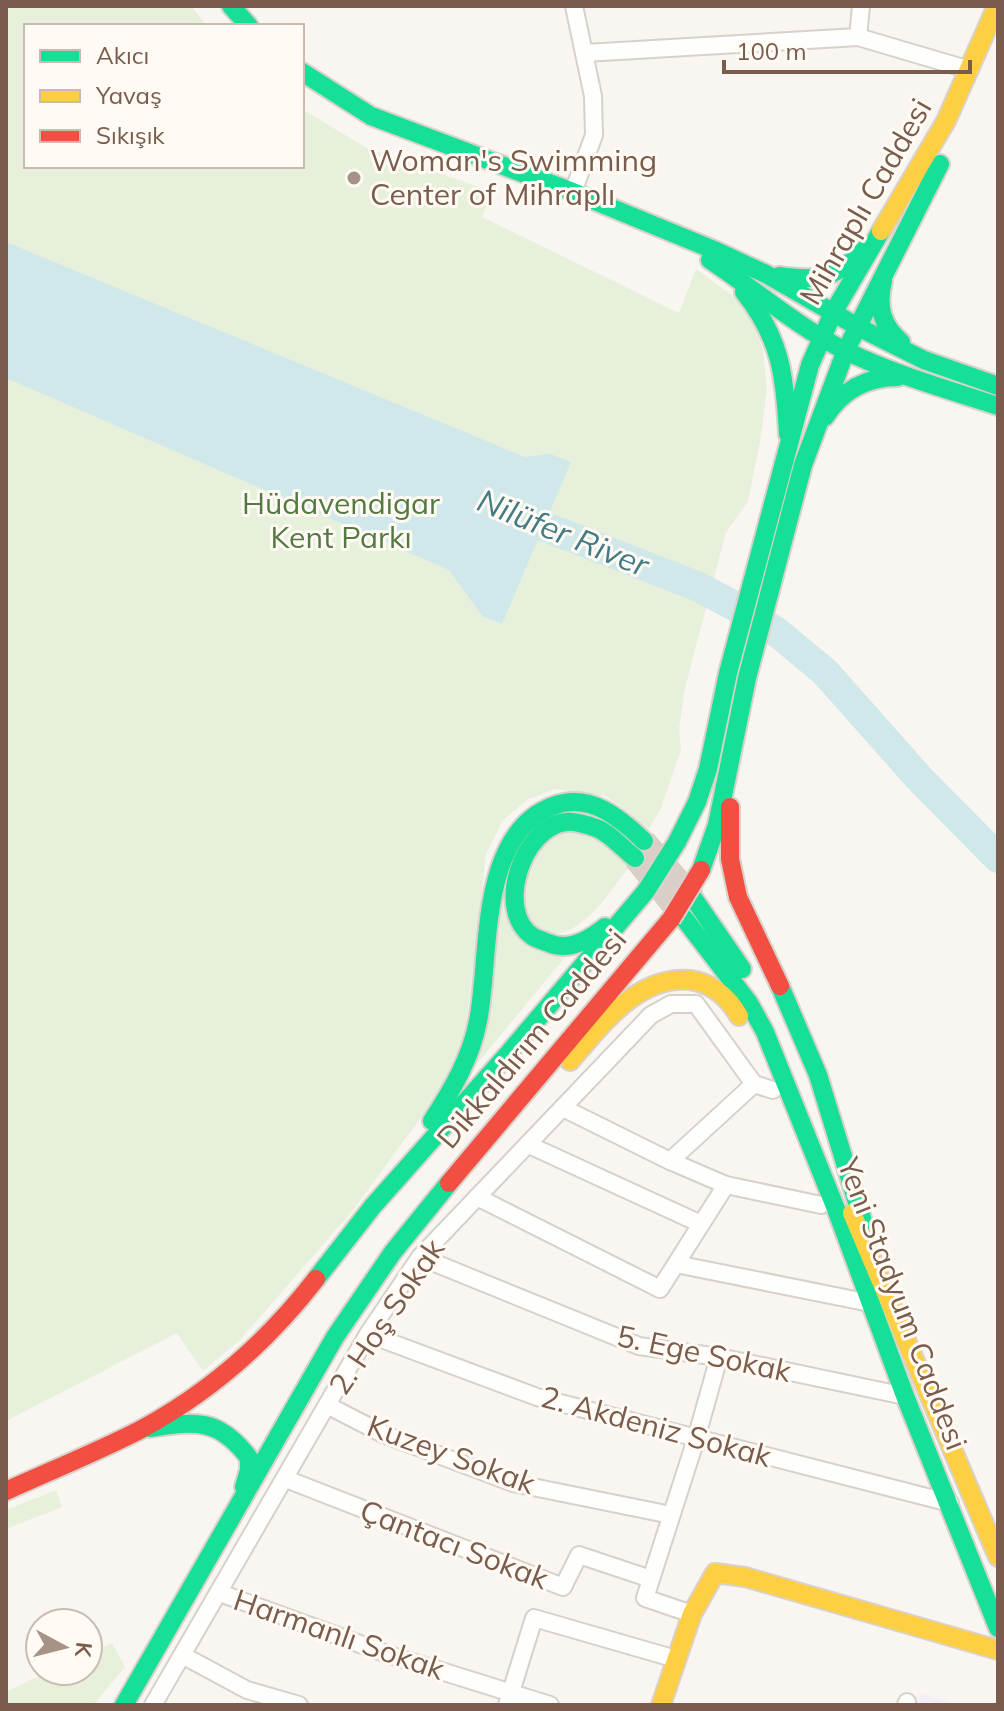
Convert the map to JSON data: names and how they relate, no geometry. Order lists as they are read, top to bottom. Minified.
{"streets":{"main road":["Mihraplı Caddesi","Dikkaldırım Caddesi","Yeni Stadyum Caddesi"],"street":["2. Hoş Sokak","5. Ege Sokak","2. Akdeniz Sokak","Kuzey Sokak","Çantacı Sokak","Harmanlı Sokak"]},"crossings":[["Mihraplı Caddesi","Dikkaldırım Caddesi"],["Yeni Stadyum Caddesi","5. Ege Sokak"],["Yeni Stadyum Caddesi","2. Akdeniz Sokak"],["2. Hoş Sokak","5. Ege Sokak"],["2. Hoş Sokak","2. Akdeniz Sokak"],["2. Hoş Sokak","Kuzey Sokak"],["2. Hoş Sokak","Çantacı Sokak"],["2. Hoş Sokak","Harmanlı Sokak"]],"water":["Nilüfer River"],"parks":["Hüdavendigar Kent Parkı"],"places":["Woman's Swimming Center of Mihraplı"],"legend":["Akıcı","Yavaş","Sıkışık"],"scale_bar":"100 m","north":"right"}
